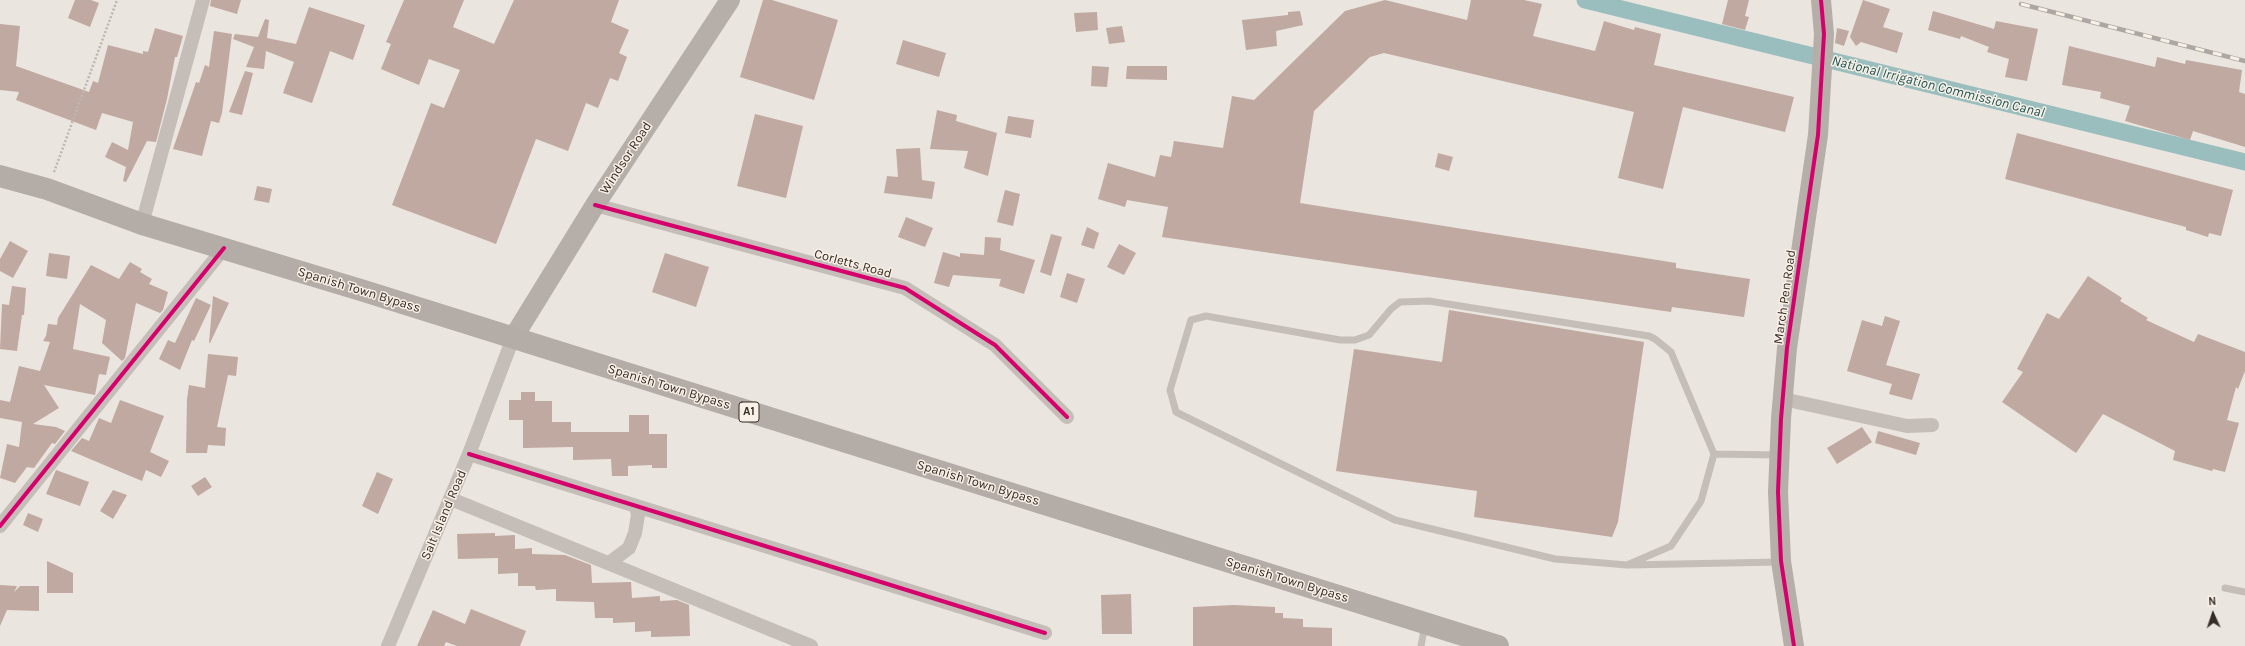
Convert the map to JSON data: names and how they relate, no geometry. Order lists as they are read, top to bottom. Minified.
{"streets":{"main road":["Spanish Town Bypass","A1"],"street":["Windsor Road","Corletts Road","March Pen Road","Salt Island Road"]},"crossings":[["Windsor Road","Corletts Road"],["Windsor Road","Spanish Town Bypass"],["Windsor Road","Salt Island Road"],["Spanish Town Bypass","Salt Island Road"]],"water":["National Irrigation Commission Canal"],"north":"top"}
